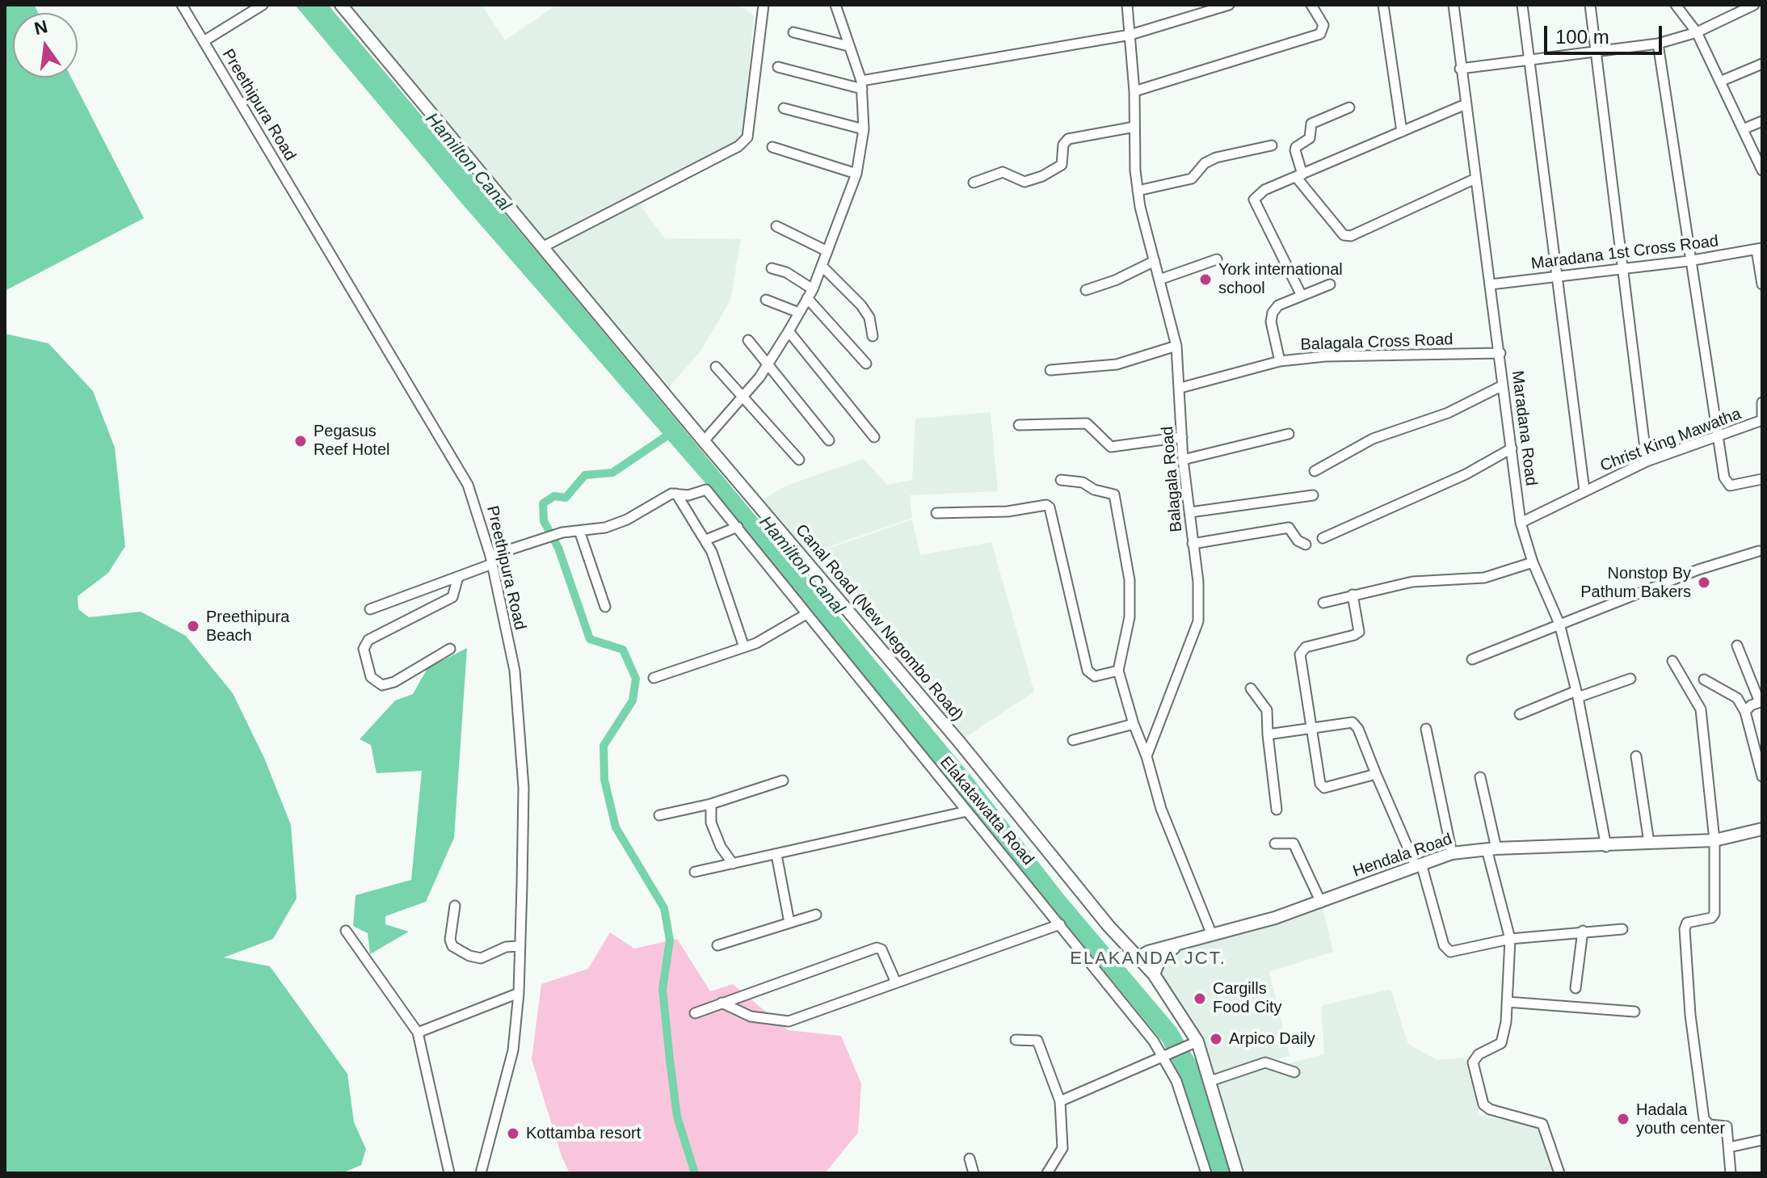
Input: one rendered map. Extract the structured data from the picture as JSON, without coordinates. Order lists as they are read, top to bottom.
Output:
{
  "streets": {
    "main road": ["Canal Road (New Negombo Road)", "Hendala Road"],
    "street": [
      "Preethipura Road",
      "Maradana 1st Cross Road",
      "Balagala Cross Road",
      "Maradana Road",
      "Christ King Mawatha",
      "Balagala Road",
      "Elakatawatta Road"
    ]
  },
  "crossings": [
    ["Maradana 1st Cross Road", "Maradana Road"],
    ["Balagala Cross Road", "Maradana Road"],
    ["Balagala Cross Road", "Balagala Road"],
    ["Maradana Road", "Christ King Mawatha"],
    ["Maradana Road", "Hendala Road"],
    ["Canal Road (New Negombo Road)", "Hendala Road"]
  ],
  "districts": ["ELAKANDA JCT."],
  "water": ["Hamilton Canal"],
  "places": [
    "York international school",
    "Pegasus Reef Hotel",
    "Nonstop By Pathum Bakers",
    "Preethipura Beach",
    "Cargills Food City",
    "Arpico Daily",
    "Hadala youth center",
    "Kottamba resort"
  ],
  "scale_bar": "100 m",
  "north": "top"
}
